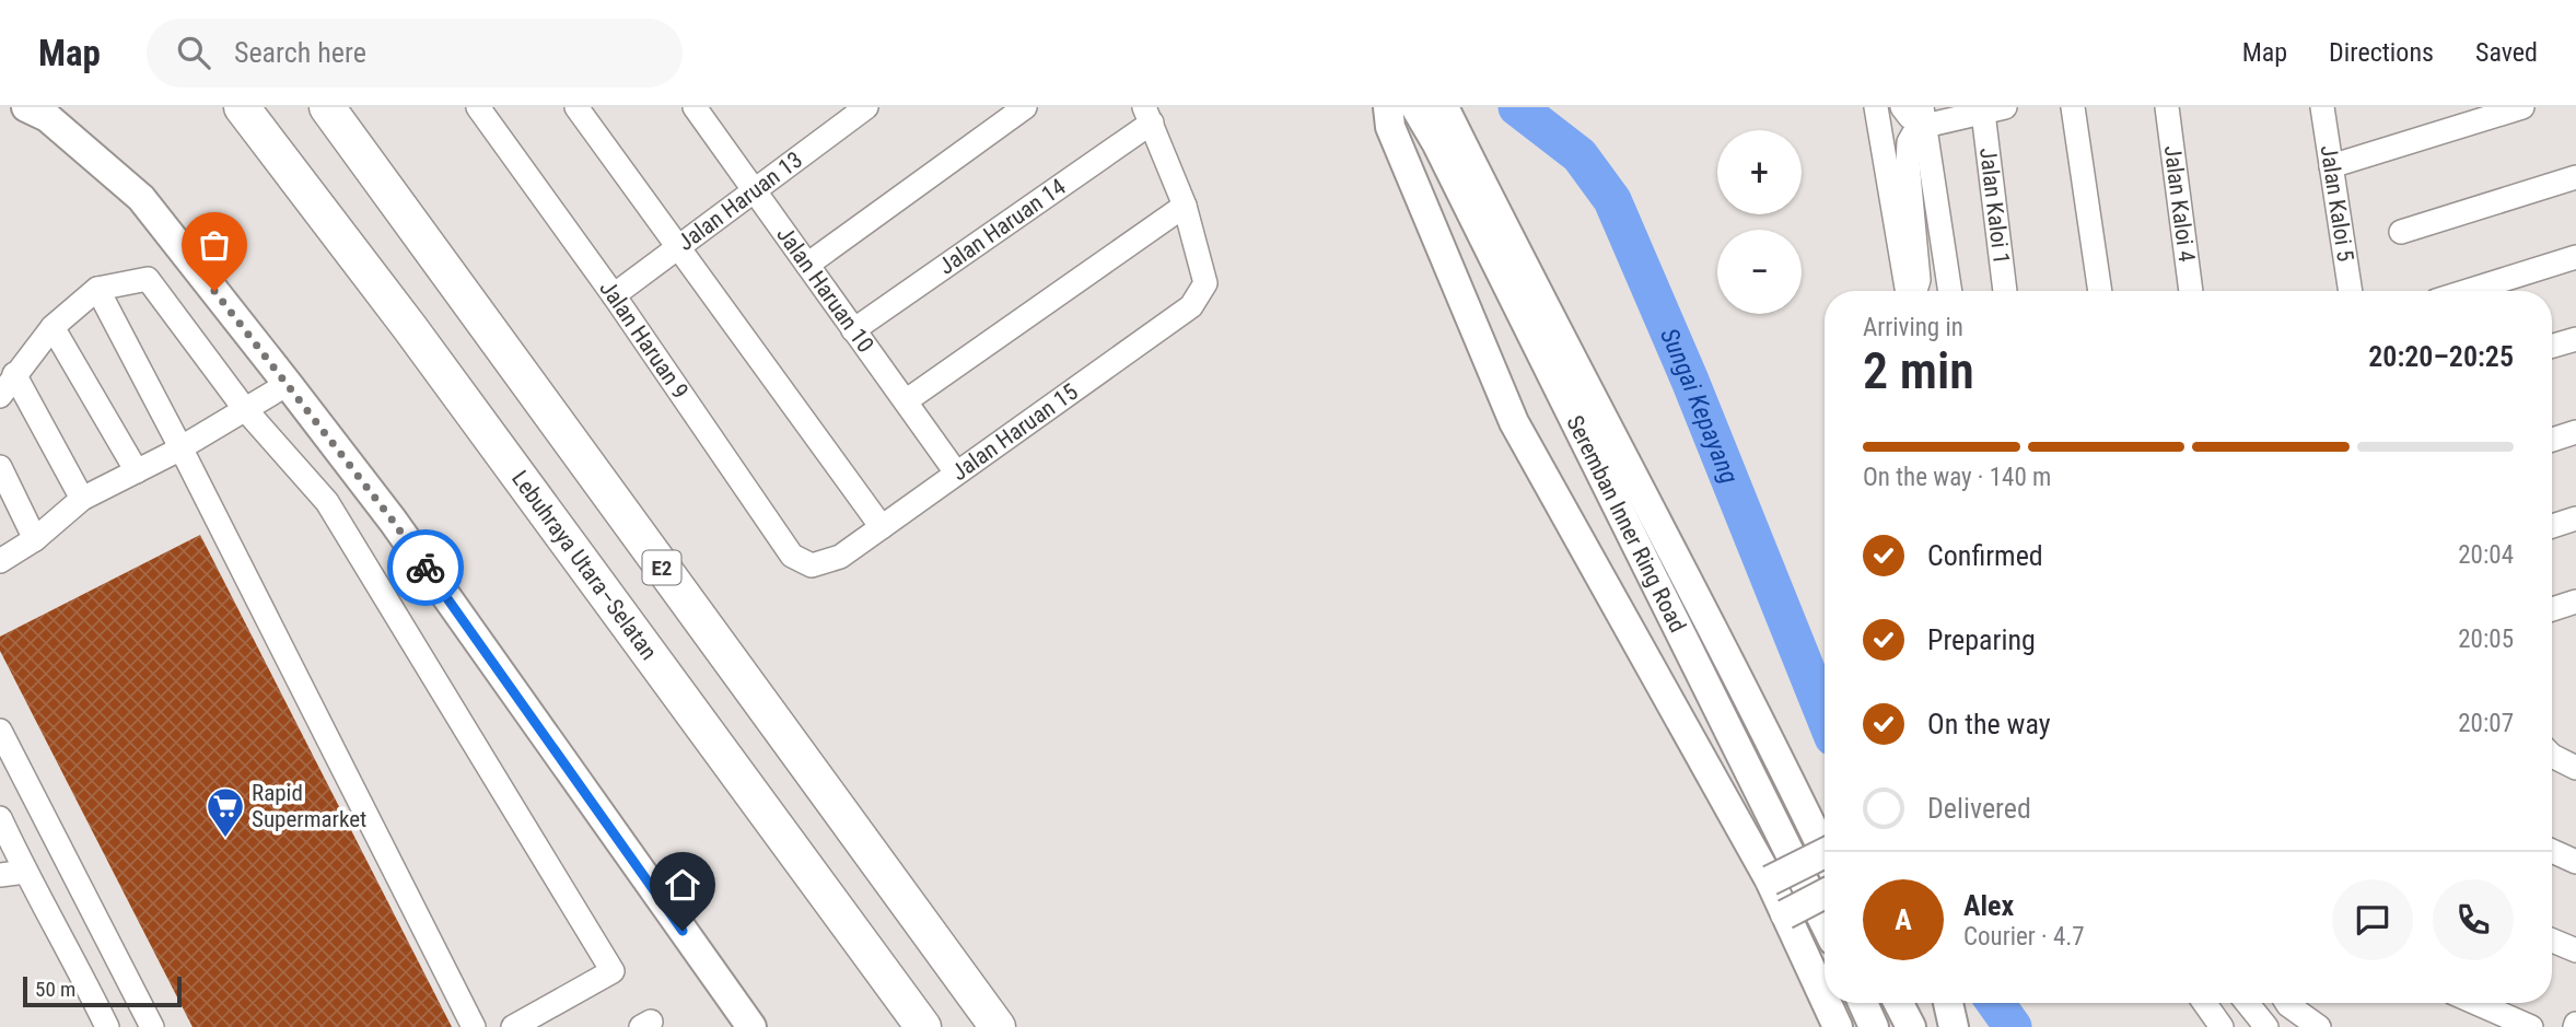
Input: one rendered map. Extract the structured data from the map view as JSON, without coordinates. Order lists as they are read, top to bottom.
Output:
{
  "streets": {
    "highway": ["Lebuhraya Utara–Selatan", "E2"],
    "main road": ["Seremban Inner Ring Road"],
    "street": [
      "Jalan Haruan 13",
      "Jalan Kaloi 4",
      "Jalan Kaloi 5",
      "Jalan Kaloi 1",
      "Jalan Haruan 14",
      "Jalan Haruan 10",
      "Jalan Haruan 9",
      "Jalan Haruan 15"
    ]
  },
  "crossings": [
    ["Jalan Haruan 13", "Jalan Haruan 10"],
    ["Jalan Haruan 13", "Jalan Haruan 9"],
    ["Jalan Haruan 14", "Jalan Haruan 10"],
    ["Jalan Haruan 10", "Jalan Haruan 15"],
    ["Jalan Haruan 9", "Jalan Haruan 15"]
  ],
  "water": ["Sungai Kepayang"],
  "places": {
    "supermarket": ["Rapid Supermarket"]
  },
  "scale_bar": "50 m",
  "page": {
    "header": "Map",
    "search": "Search here",
    "nav": ["Map", "Directions", "Saved"],
    "map_buttons": ["+", "−"],
    "heading": ["2 min", "Arriving in", "20:20–20:25"],
    "panel": ["Alex", "Courier · 4.7"],
    "bar": "On the way · 140 m",
    "list": [
      ["Confirmed", "20:04"],
      ["Preparing", "20:05"],
      ["On the way", "20:07"],
      "Delivered"
    ],
    "round": "A",
    "scale": "50 m"
  }
}
